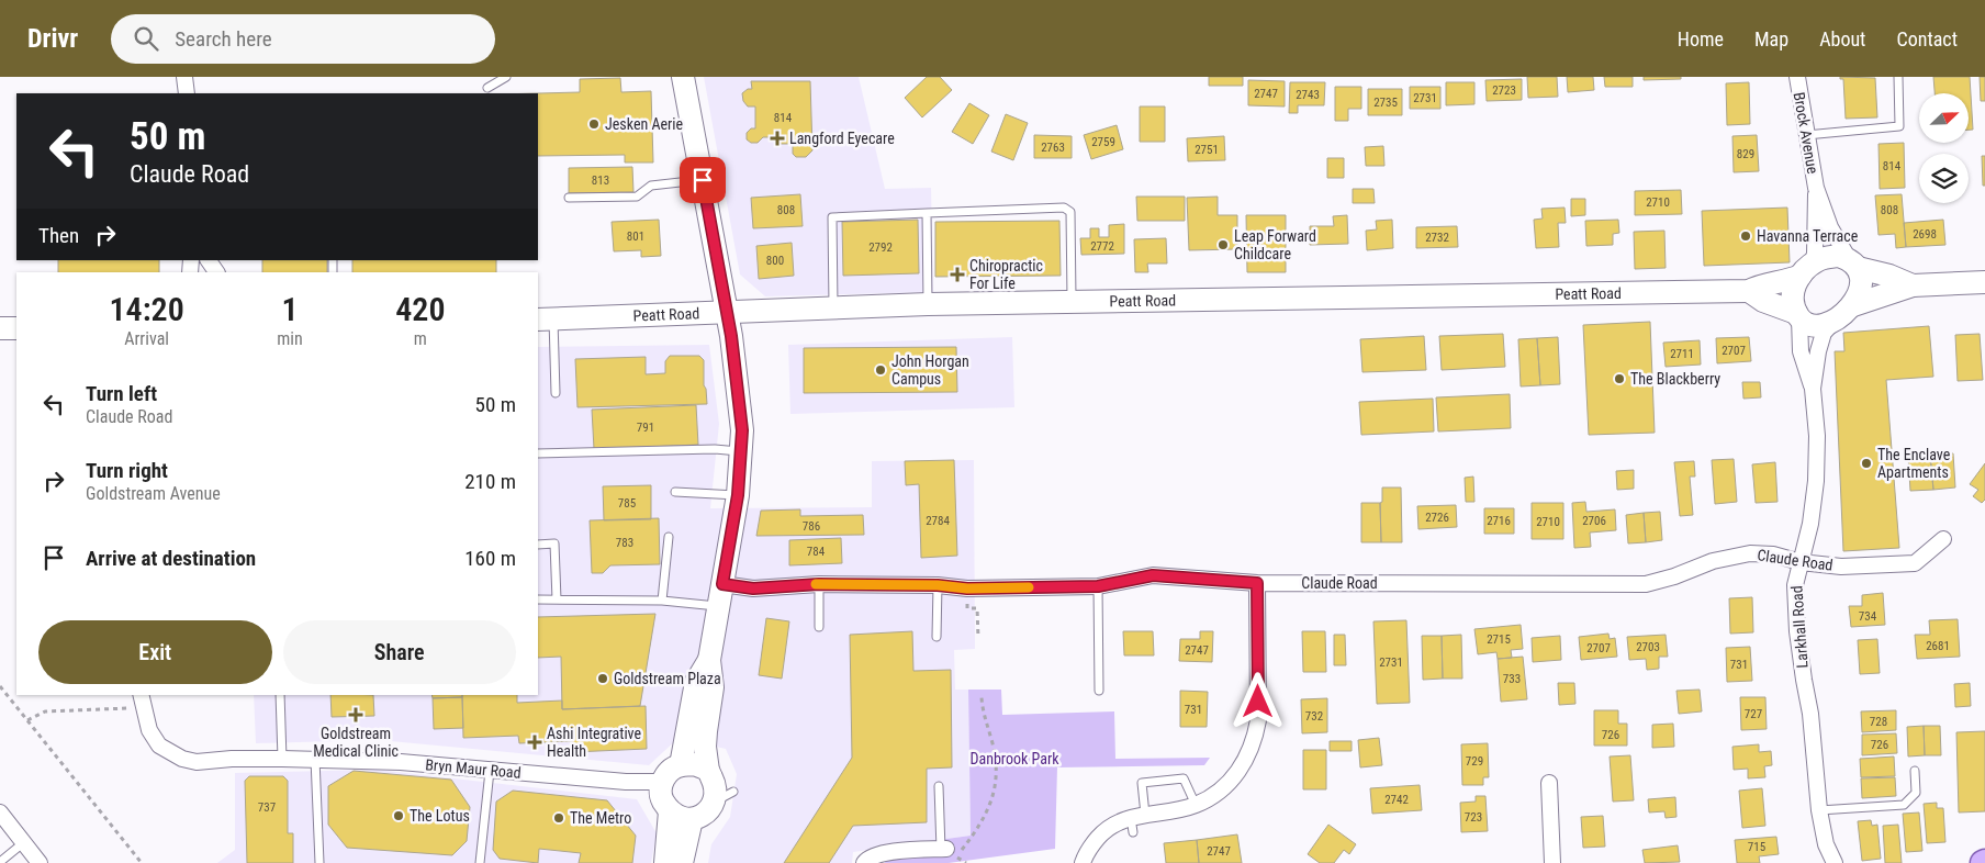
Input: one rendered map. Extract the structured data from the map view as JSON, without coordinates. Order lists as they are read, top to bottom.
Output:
{
  "streets": {
    "street": [
      "Brock Avenue",
      "Peatt Road",
      "Claude Road",
      "Larkhall Road",
      "Bryn Maur Road"
    ]
  },
  "crossings": [
    ["Brock Avenue", "Peatt Road"],
    ["Brock Avenue", "Larkhall Road"],
    ["Peatt Road", "Larkhall Road"],
    ["Claude Road", "Larkhall Road"]
  ],
  "parks": ["Danbrook Park"],
  "places": {
    "other": [
      "Jesken Aerie",
      "Havanna Terrace",
      "Leap Forward Childcare",
      "John Horgan Campus",
      "The Blackberry",
      "The Enclave Apartments",
      "Goldstream Plaza",
      "The Lotus",
      "The Metro"
    ],
    "health": [
      "Langford Eyecare",
      "Chiropractic For Life",
      "Goldstream Medical Clinic",
      "Ashi Integrative Health"
    ]
  },
  "house_numbers": [
    "2723",
    "2747",
    "2743",
    "2731",
    "2735",
    "814",
    "2759",
    "2763",
    "2751",
    "829",
    "814",
    "813",
    "2710",
    "808",
    "808",
    "2698",
    "801",
    "2732",
    "2772",
    "2792",
    "800",
    "2707",
    "2711",
    "791",
    "785",
    "2726",
    "2784",
    "2716",
    "2706",
    "2710",
    "786",
    "783",
    "784",
    "734",
    "2715",
    "2681",
    "2703",
    "2707",
    "2747",
    "2731",
    "731",
    "733",
    "731",
    "727",
    "732",
    "728",
    "726",
    "726",
    "729",
    "2742",
    "737",
    "723",
    "715",
    "2747"
  ],
  "north": "top right",
  "page": {
    "header": "Drivr",
    "search": "Search here",
    "nav": [
      "Home",
      "Map",
      "About",
      "Contact"
    ],
    "turn": ["50 m", "Claude Road"],
    "then": "Then",
    "eta": [
      "14:20",
      "Arrival",
      "1",
      "min",
      "420",
      "m"
    ],
    "list": [
      {
        "name": "Turn left",
        "note": "Claude Road",
        "value": "50 m"
      },
      {
        "name": "Turn right",
        "note": "Goldstream Avenue",
        "value": "210 m"
      },
      {
        "name": "Arrive at destination",
        "value": "160 m"
      }
    ],
    "buttons": ["Exit", "Share"]
  }
}
